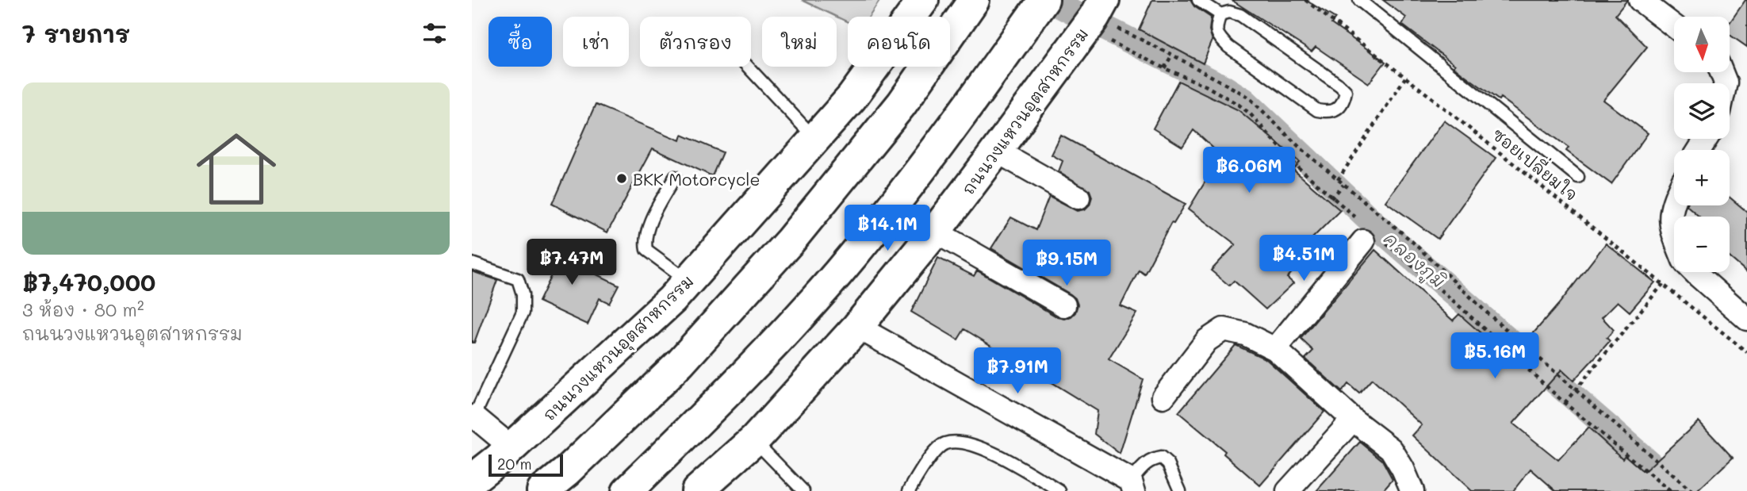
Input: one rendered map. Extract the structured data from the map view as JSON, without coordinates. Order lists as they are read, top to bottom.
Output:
{
  "streets": {
    "main road": ["ถนนวงแหวนอุตสาหกรรม"],
    "path": ["ซอยเปลี่ยมใจ"]
  },
  "water": ["คลองภูมิ"],
  "places": ["BKK Motorcycle"],
  "scale_bar": "20 m",
  "north": "bottom",
  "page": {
    "heading": "7 รายการ",
    "map_buttons": ["+", "−"],
    "chip": [
      "ซื้อ",
      "เช่า",
      "ตัวกรอง",
      "ใหม่",
      "คอนโด"
    ],
    "list": [
      {
        "name": "฿7,470,000",
        "note": "3 ห้อง · 80 m² · ถนนวงแหวนอุตสาหกรรม"
      }
    ],
    "price": [
      "฿6.06M",
      "฿14.1M",
      "฿4.51M",
      "฿7.47M",
      "฿9.15M",
      "฿5.16M",
      "฿7.91M"
    ],
    "scale": "20 m"
  }
}
